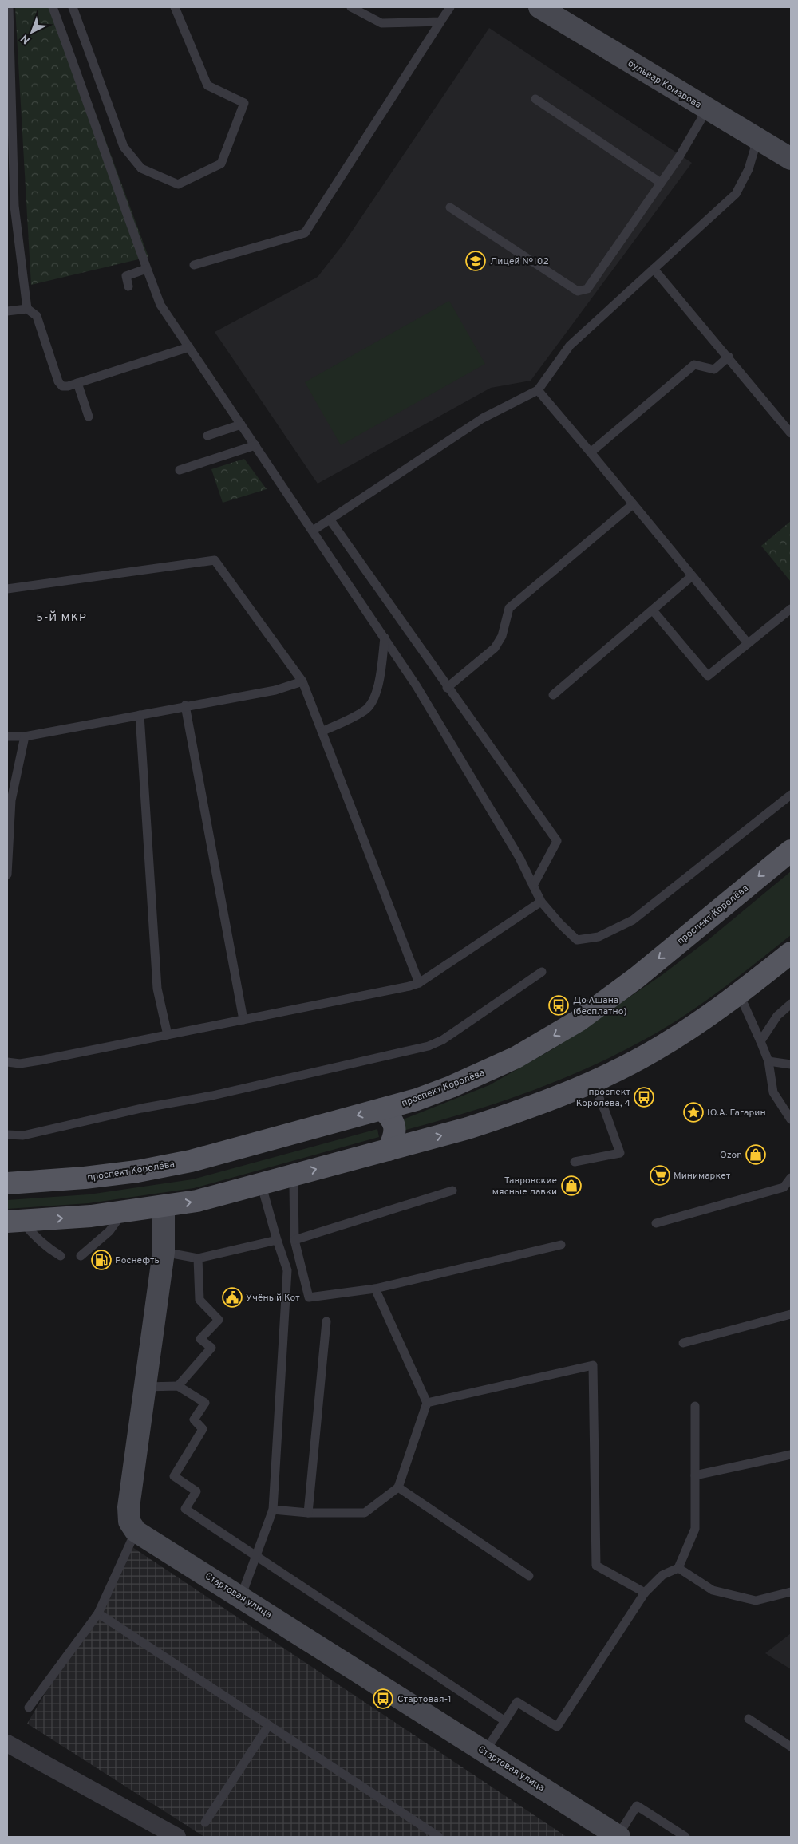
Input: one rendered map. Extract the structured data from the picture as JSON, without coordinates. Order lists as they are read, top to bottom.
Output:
{
  "streets": {
    "main road": ["проспект Королёва"],
    "street": ["бульвар Комарова", "Стартовая улица"]
  },
  "districts": ["5-Й МКР"],
  "places": {
    "school or university": ["Лицей №102"],
    "bus stop": ["До Ашана (бесплатно)", "проспект Королёва, 4", "Стартовая-1"],
    "place": ["Ю.А. Гагарин"],
    "shop": ["Ozon", "Тавровские мясные лавки"],
    "supermarket": ["Минимаркет"],
    "fuel station": ["Роснефть"],
    "public building": ["Учёный Кот"]
  },
  "north": "bottom left"
}
